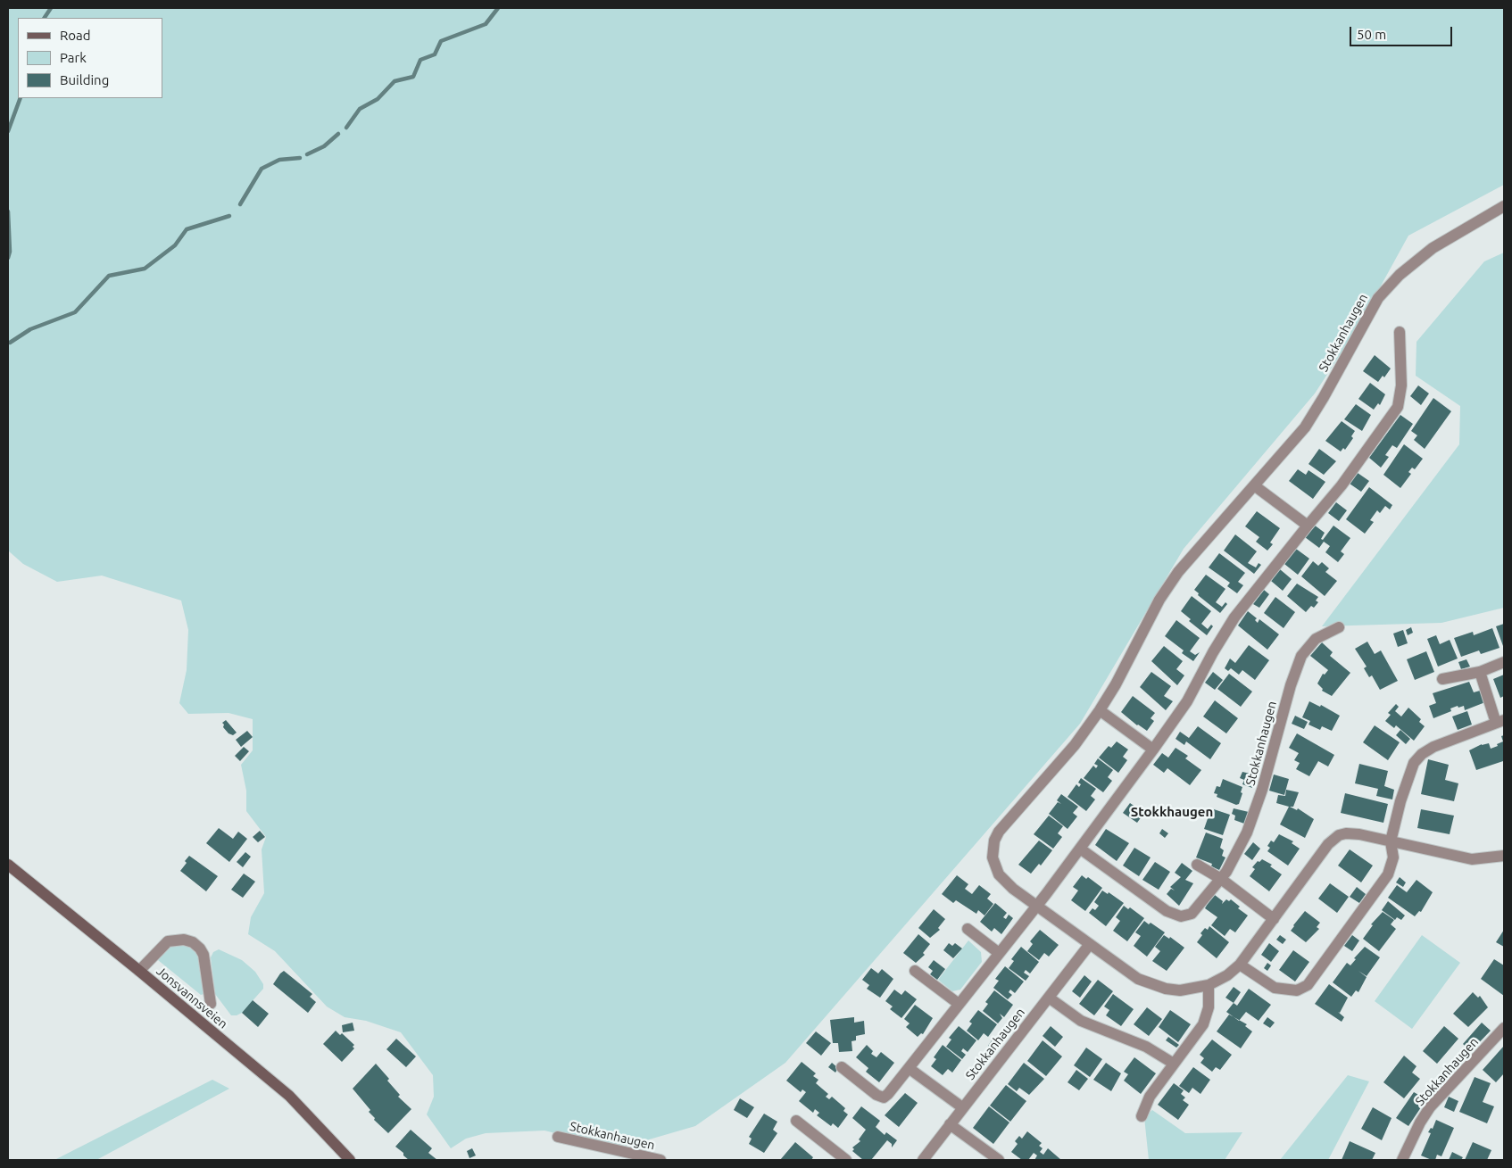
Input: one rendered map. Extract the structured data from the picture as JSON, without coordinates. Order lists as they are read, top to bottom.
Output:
{
  "streets": {
    "main road": ["Jonsvannsveien"],
    "street": ["Stokkanhaugen"]
  },
  "districts": ["Stokkhaugen"],
  "legend": ["Road", "Park", "Building"],
  "scale_bar": "50 m"
}
